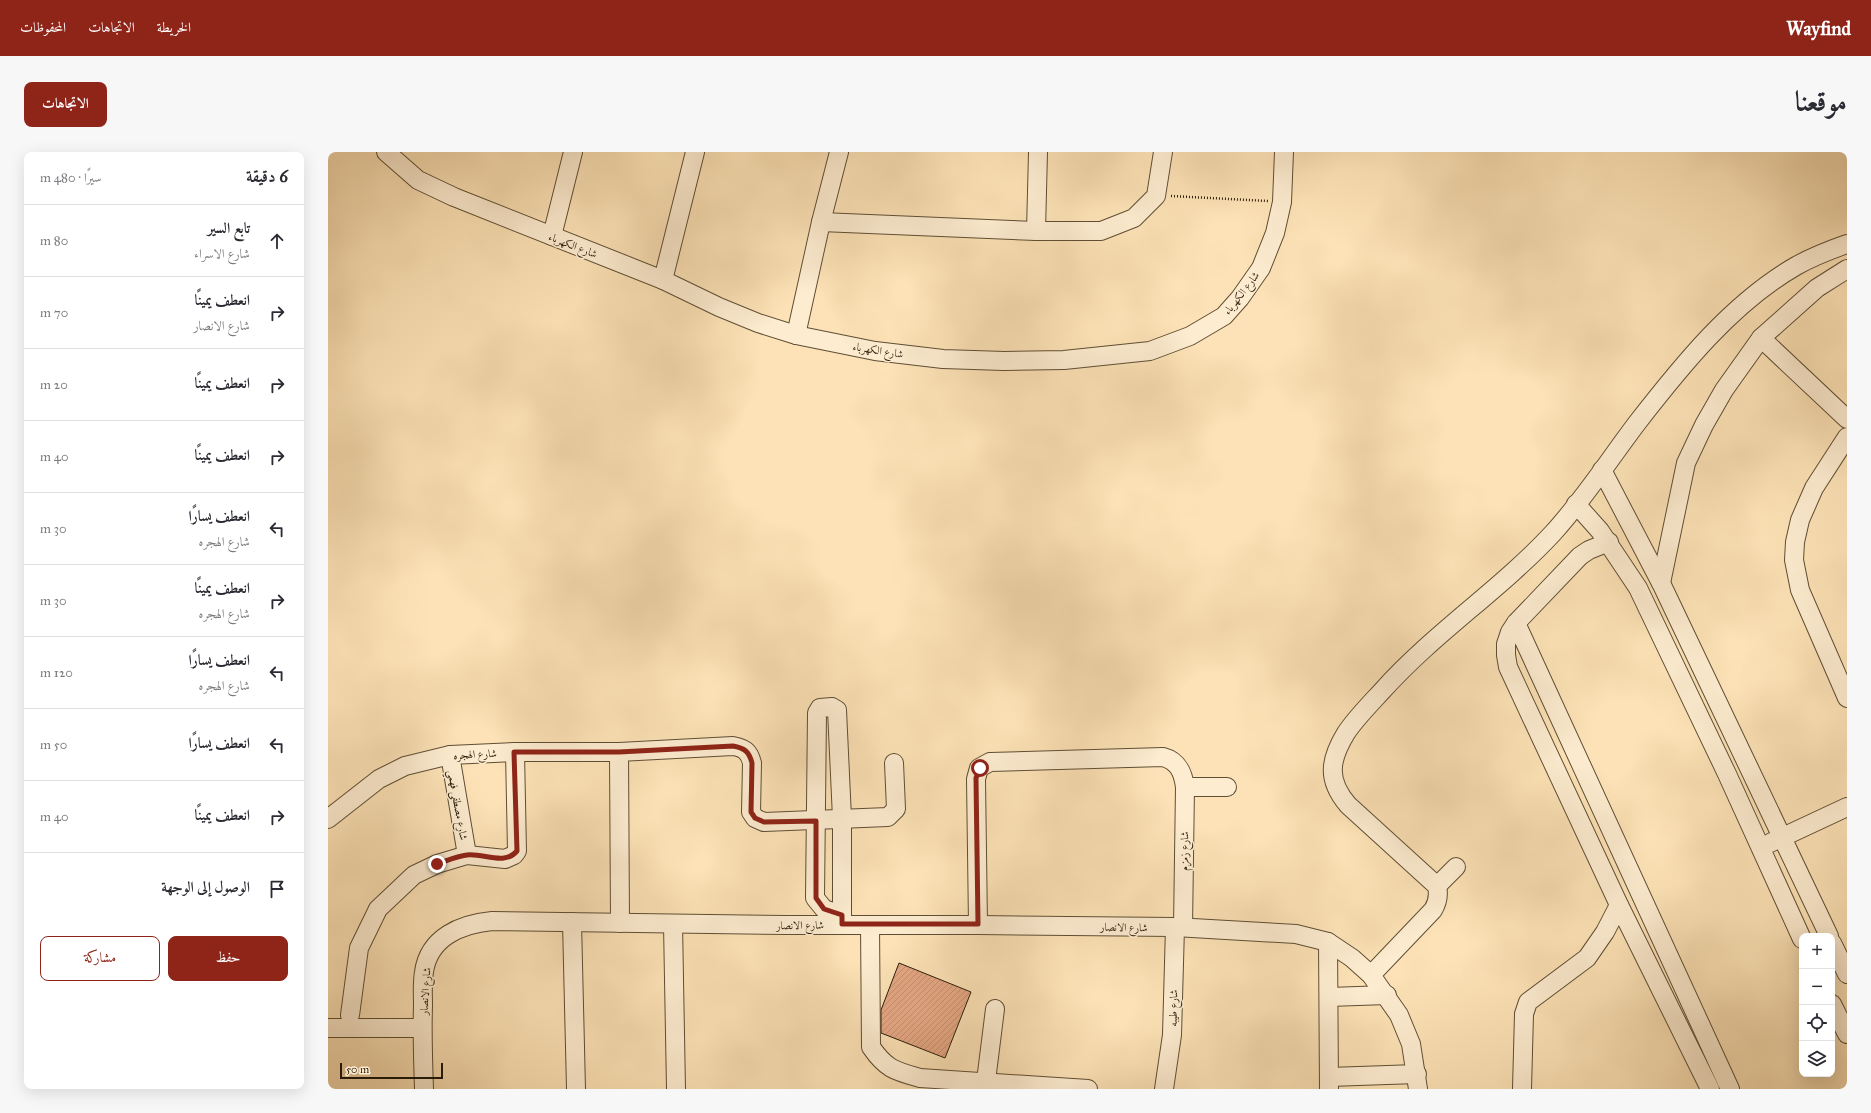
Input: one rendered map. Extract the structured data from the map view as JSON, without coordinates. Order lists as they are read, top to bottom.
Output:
{
  "streets": {
    "street": [
      "شارع الكهرباء",
      "شارع الهجره",
      "شارع مصطفى فهمي",
      "شارع زمزم",
      "شارع الانصار",
      "شارع طيبه"
    ]
  },
  "crossings": [
    ["شارع الهجره", "شارع مصطفى فهمي"],
    ["شارع زمزم", "شارع الانصار"],
    ["شارع زمزم", "شارع طيبه"],
    ["شارع الانصار", "شارع طيبه"]
  ],
  "scale_bar": "50 m",
  "page": {
    "header": "Wayfind",
    "nav": ["الخريطة", "الاتجاهات", "المحفوظات"],
    "title": "موقعنا",
    "buttons": [
      "الاتجاهات",
      ["حفظ", "مشاركة"]
    ],
    "heading": ["6 دقيقة", "سيرًا · 480 m"],
    "list": [
      ["تابع السير", "شارع الاسراء", "80 m"],
      ["انعطف يمينًا", "شارع الانصار", "70 m"],
      ["انعطف يمينًا", "20 m"],
      ["انعطف يمينًا", "40 m"],
      ["انعطف يسارًا", "شارع الهجره", "30 m"],
      ["انعطف يمينًا", "شارع الهجره", "30 m"],
      ["انعطف يسارًا", "شارع الهجره", "120 m"],
      ["انعطف يسارًا", "50 m"],
      ["انعطف يمينًا", "40 m"],
      "الوصول إلى الوجهة"
    ],
    "map_buttons": ["+", "−"],
    "scale": "50 m"
  }
}
